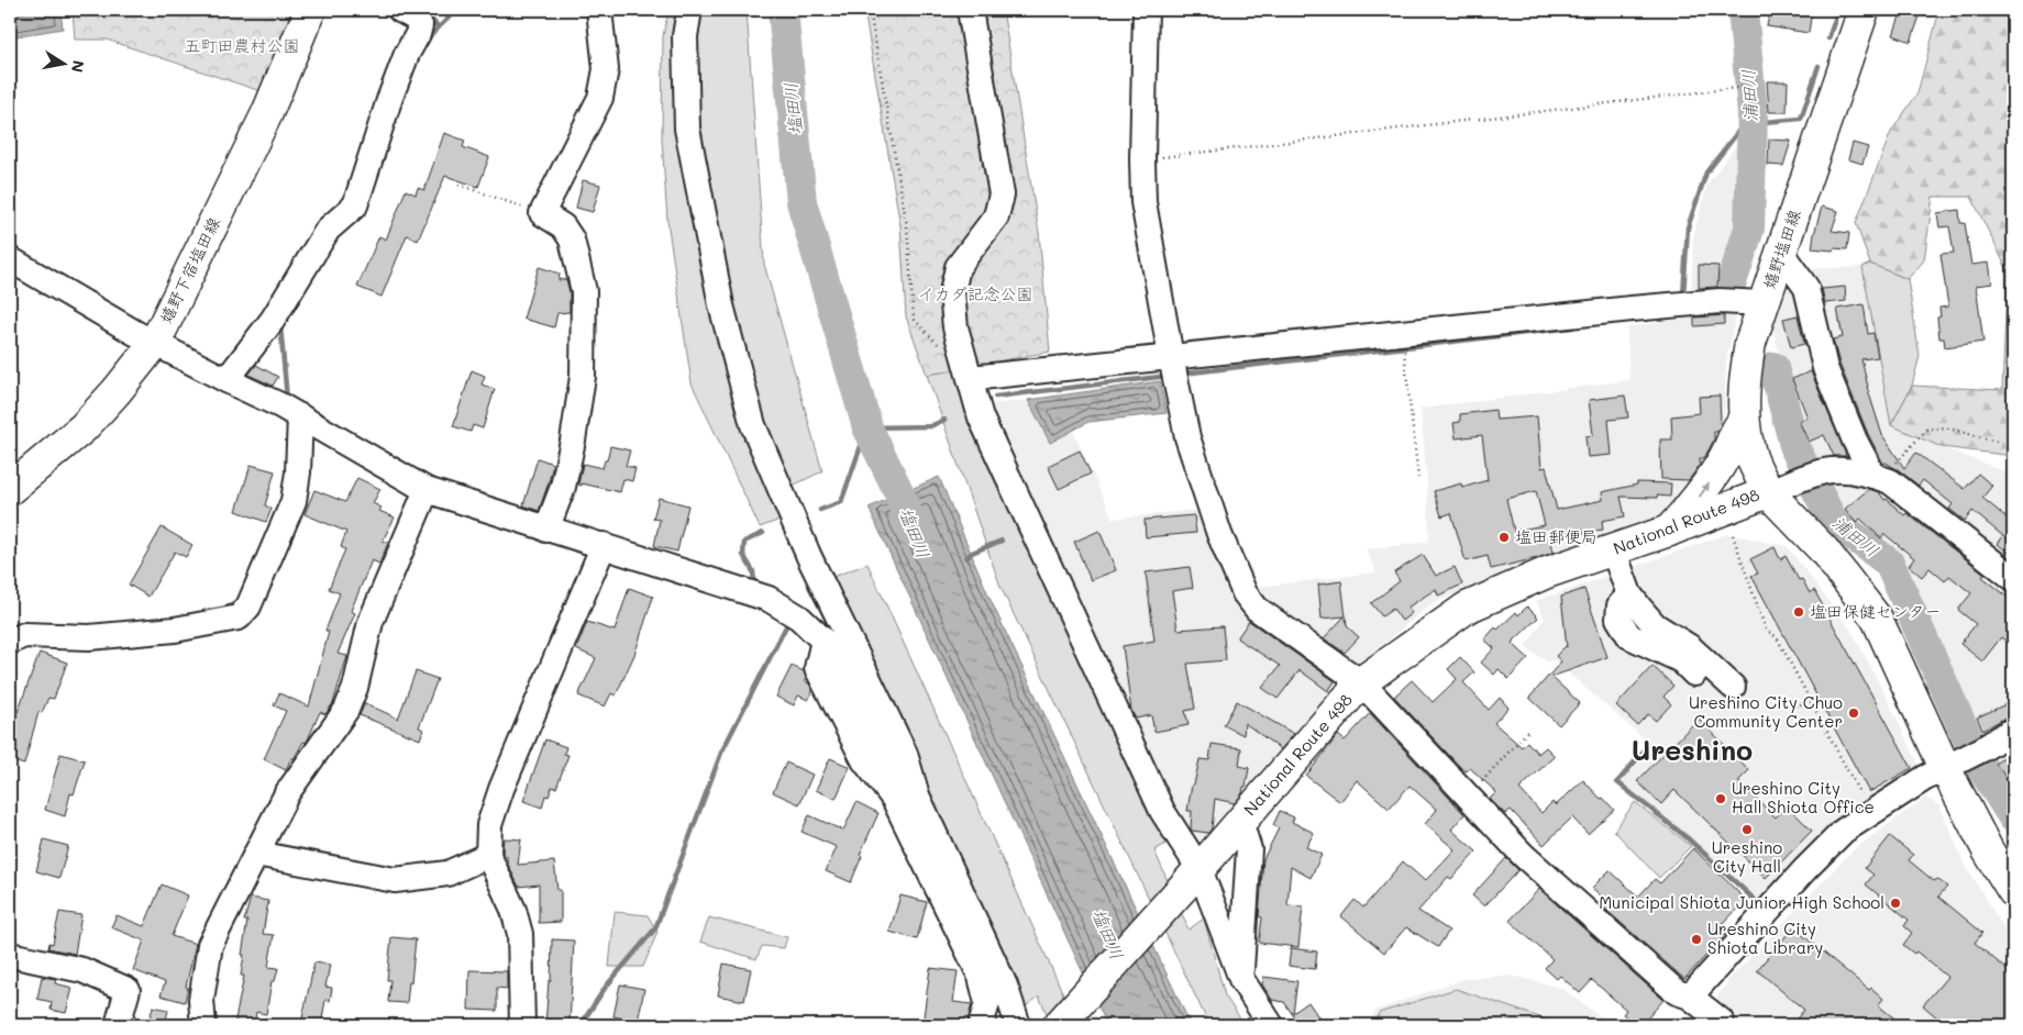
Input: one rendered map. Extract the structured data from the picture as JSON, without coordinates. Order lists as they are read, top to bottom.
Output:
{
  "streets": {
    "main road": ["嬉野塩田線", "嬉野下宿塩田線", "National Route 498"]
  },
  "crossings": [
    ["嬉野塩田線", "National Route 498"]
  ],
  "districts": ["Ureshino"],
  "water": ["浦田川", "塩田川"],
  "parks": ["五町田農村公園", "イカダ記念公園"],
  "places": [
    "塩田郵便局",
    "塩田保健センター",
    "Ureshino City Chuo Community Center",
    "Ureshino City Hall Shiota Office",
    "Ureshino City Hall",
    "Municipal Shiota Junior High School",
    "Ureshino City Shiota Library"
  ],
  "north": "right"
}
